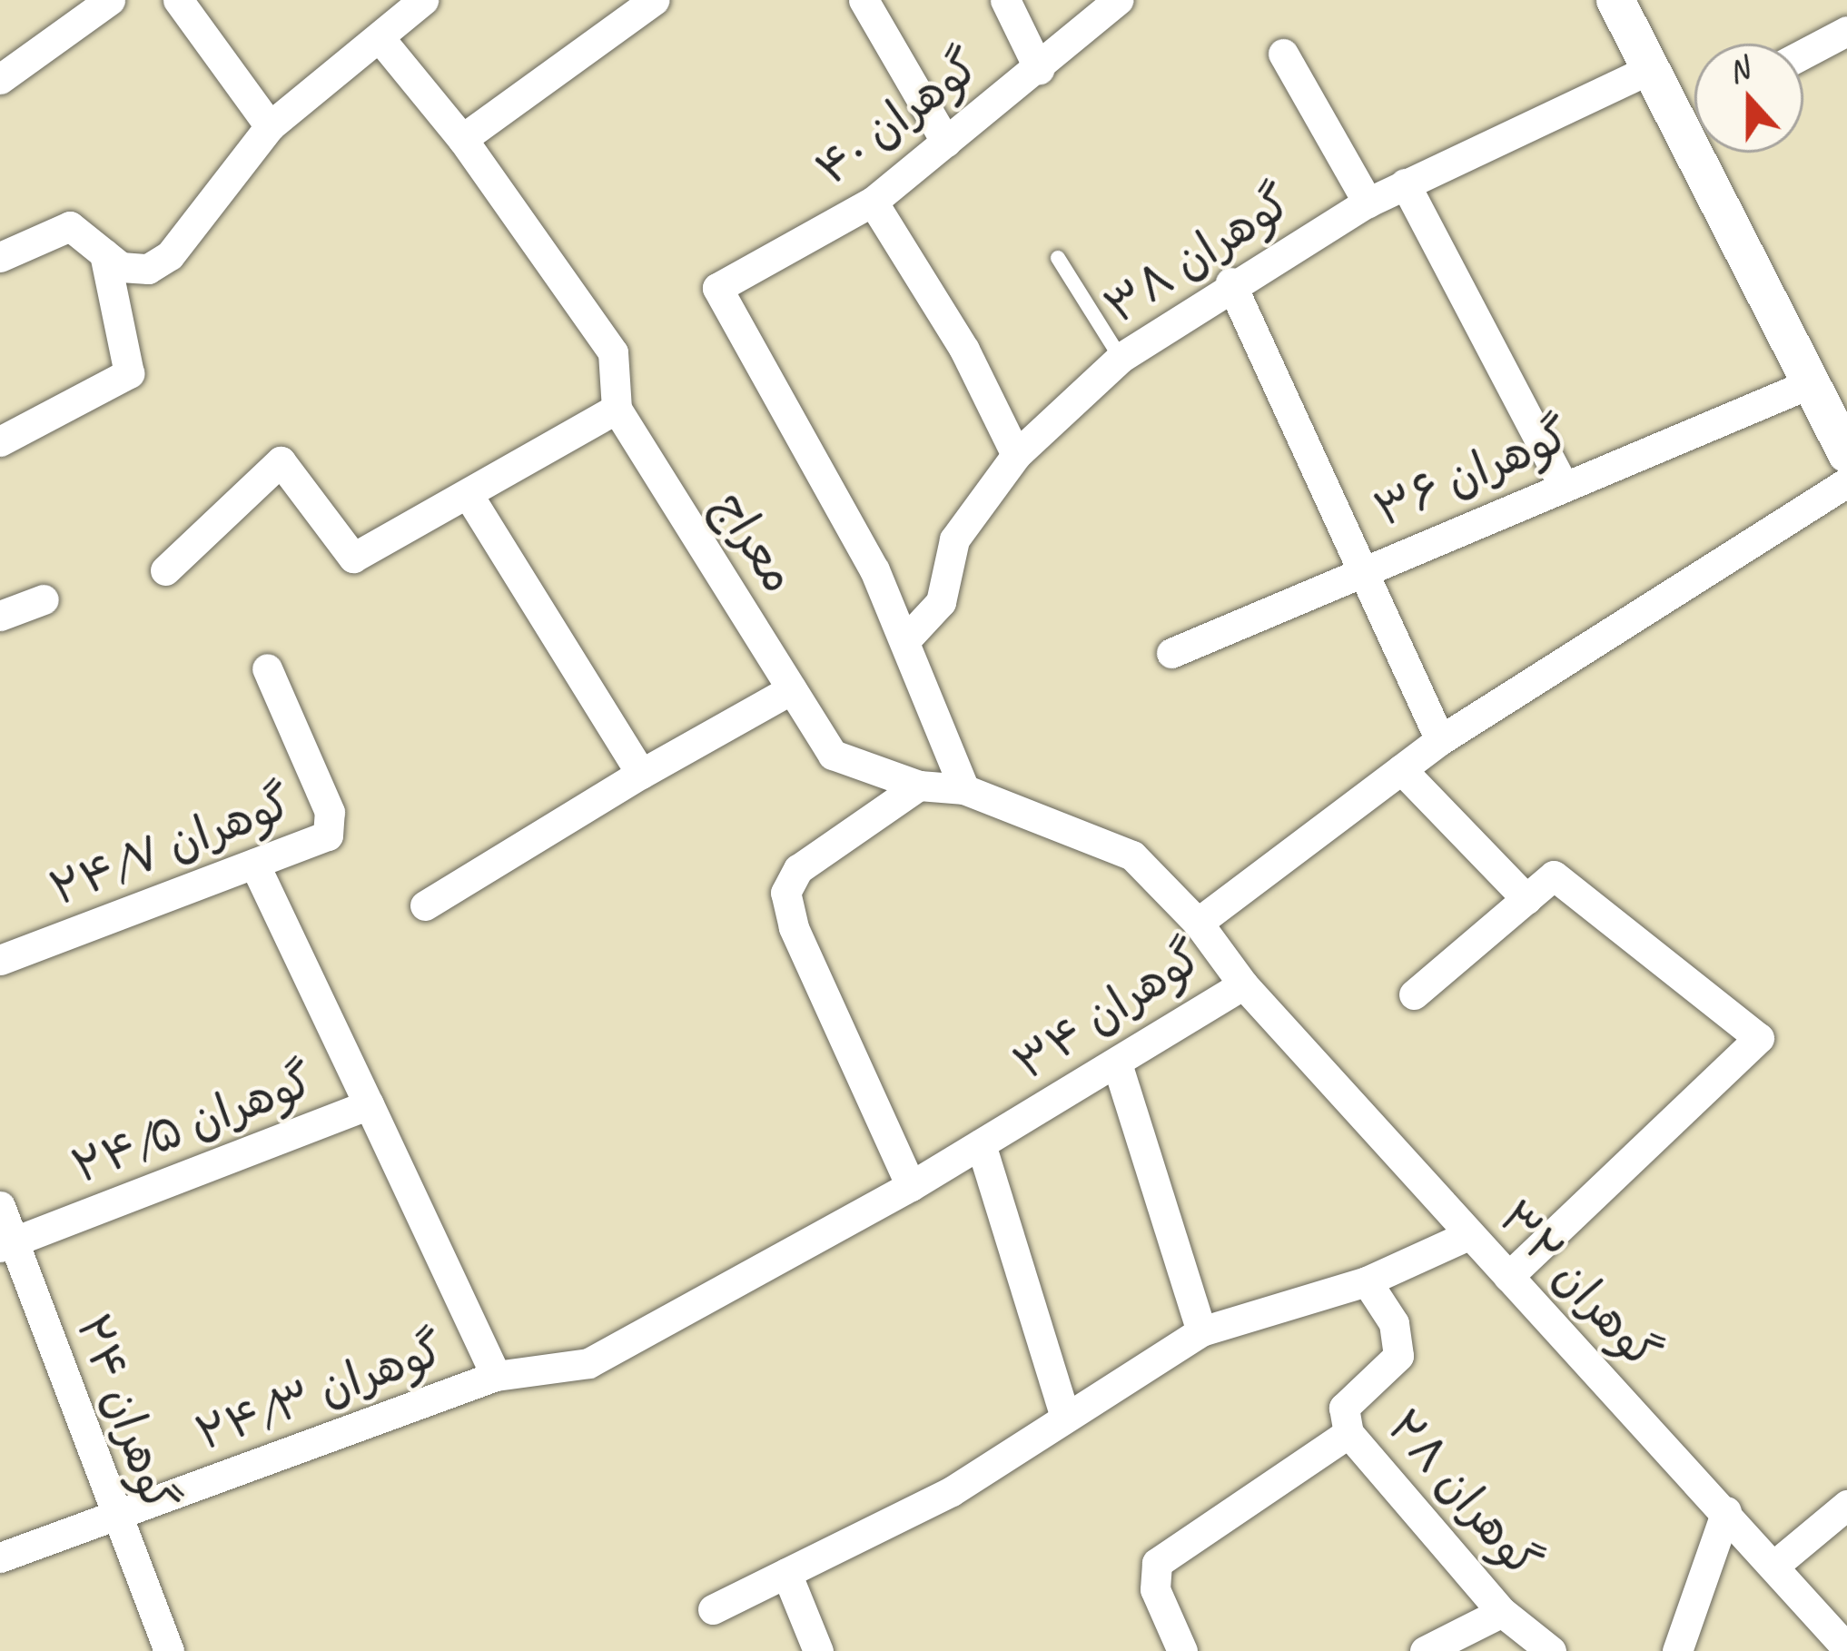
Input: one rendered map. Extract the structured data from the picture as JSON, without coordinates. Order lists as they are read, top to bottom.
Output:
{
  "streets": {
    "street": [
      "گوهران ۴۰",
      "گوهران ۳۸",
      "گوهران ۳۶",
      "معراج",
      "گوهران ۲۴/۷",
      "گوهران ۳۴",
      "گوهران ۲۴/۵",
      "گوهران ۳۲",
      "گوهران ۲۴/۳",
      "گوهران ۲۴",
      "گوهران ۲۸"
    ]
  },
  "crossings": [
    ["گوهران ۴۰", "گوهران ۳۸"],
    ["معراج", "گوهران ۳۴"],
    ["گوهران ۳۴", "گوهران ۲۴/۵"],
    ["گوهران ۳۴", "گوهران ۳۲"],
    ["گوهران ۳۴", "گوهران ۲۴/۳"],
    ["گوهران ۲۴/۵", "گوهران ۲۴/۳"],
    ["گوهران ۲۴/۵", "گوهران ۲۴"],
    ["گوهران ۲۴/۳", "گوهران ۲۴"]
  ],
  "north": "top"
}
